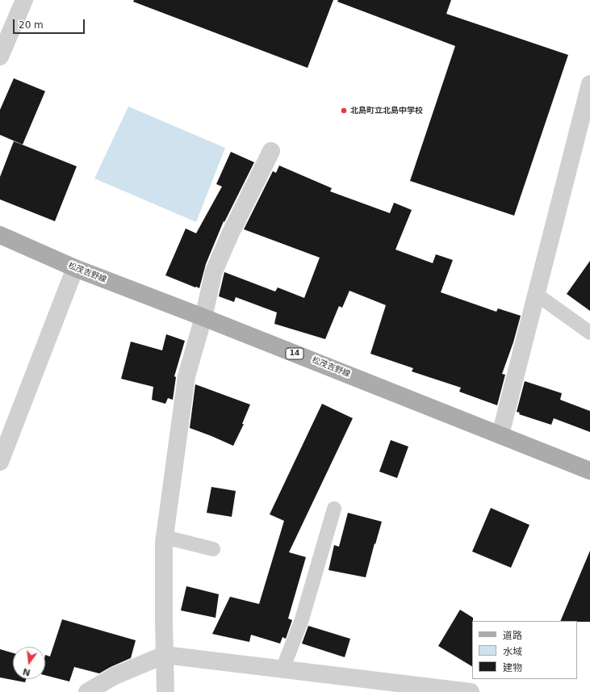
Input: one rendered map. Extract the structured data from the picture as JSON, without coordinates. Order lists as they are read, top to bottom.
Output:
{
  "streets": {
    "main road": ["松茂吉野線", "14"]
  },
  "places": ["北島町立北島中学校"],
  "legend": ["道路", "水域", "建物"],
  "scale_bar": "20 m",
  "north": "bottom"
}
